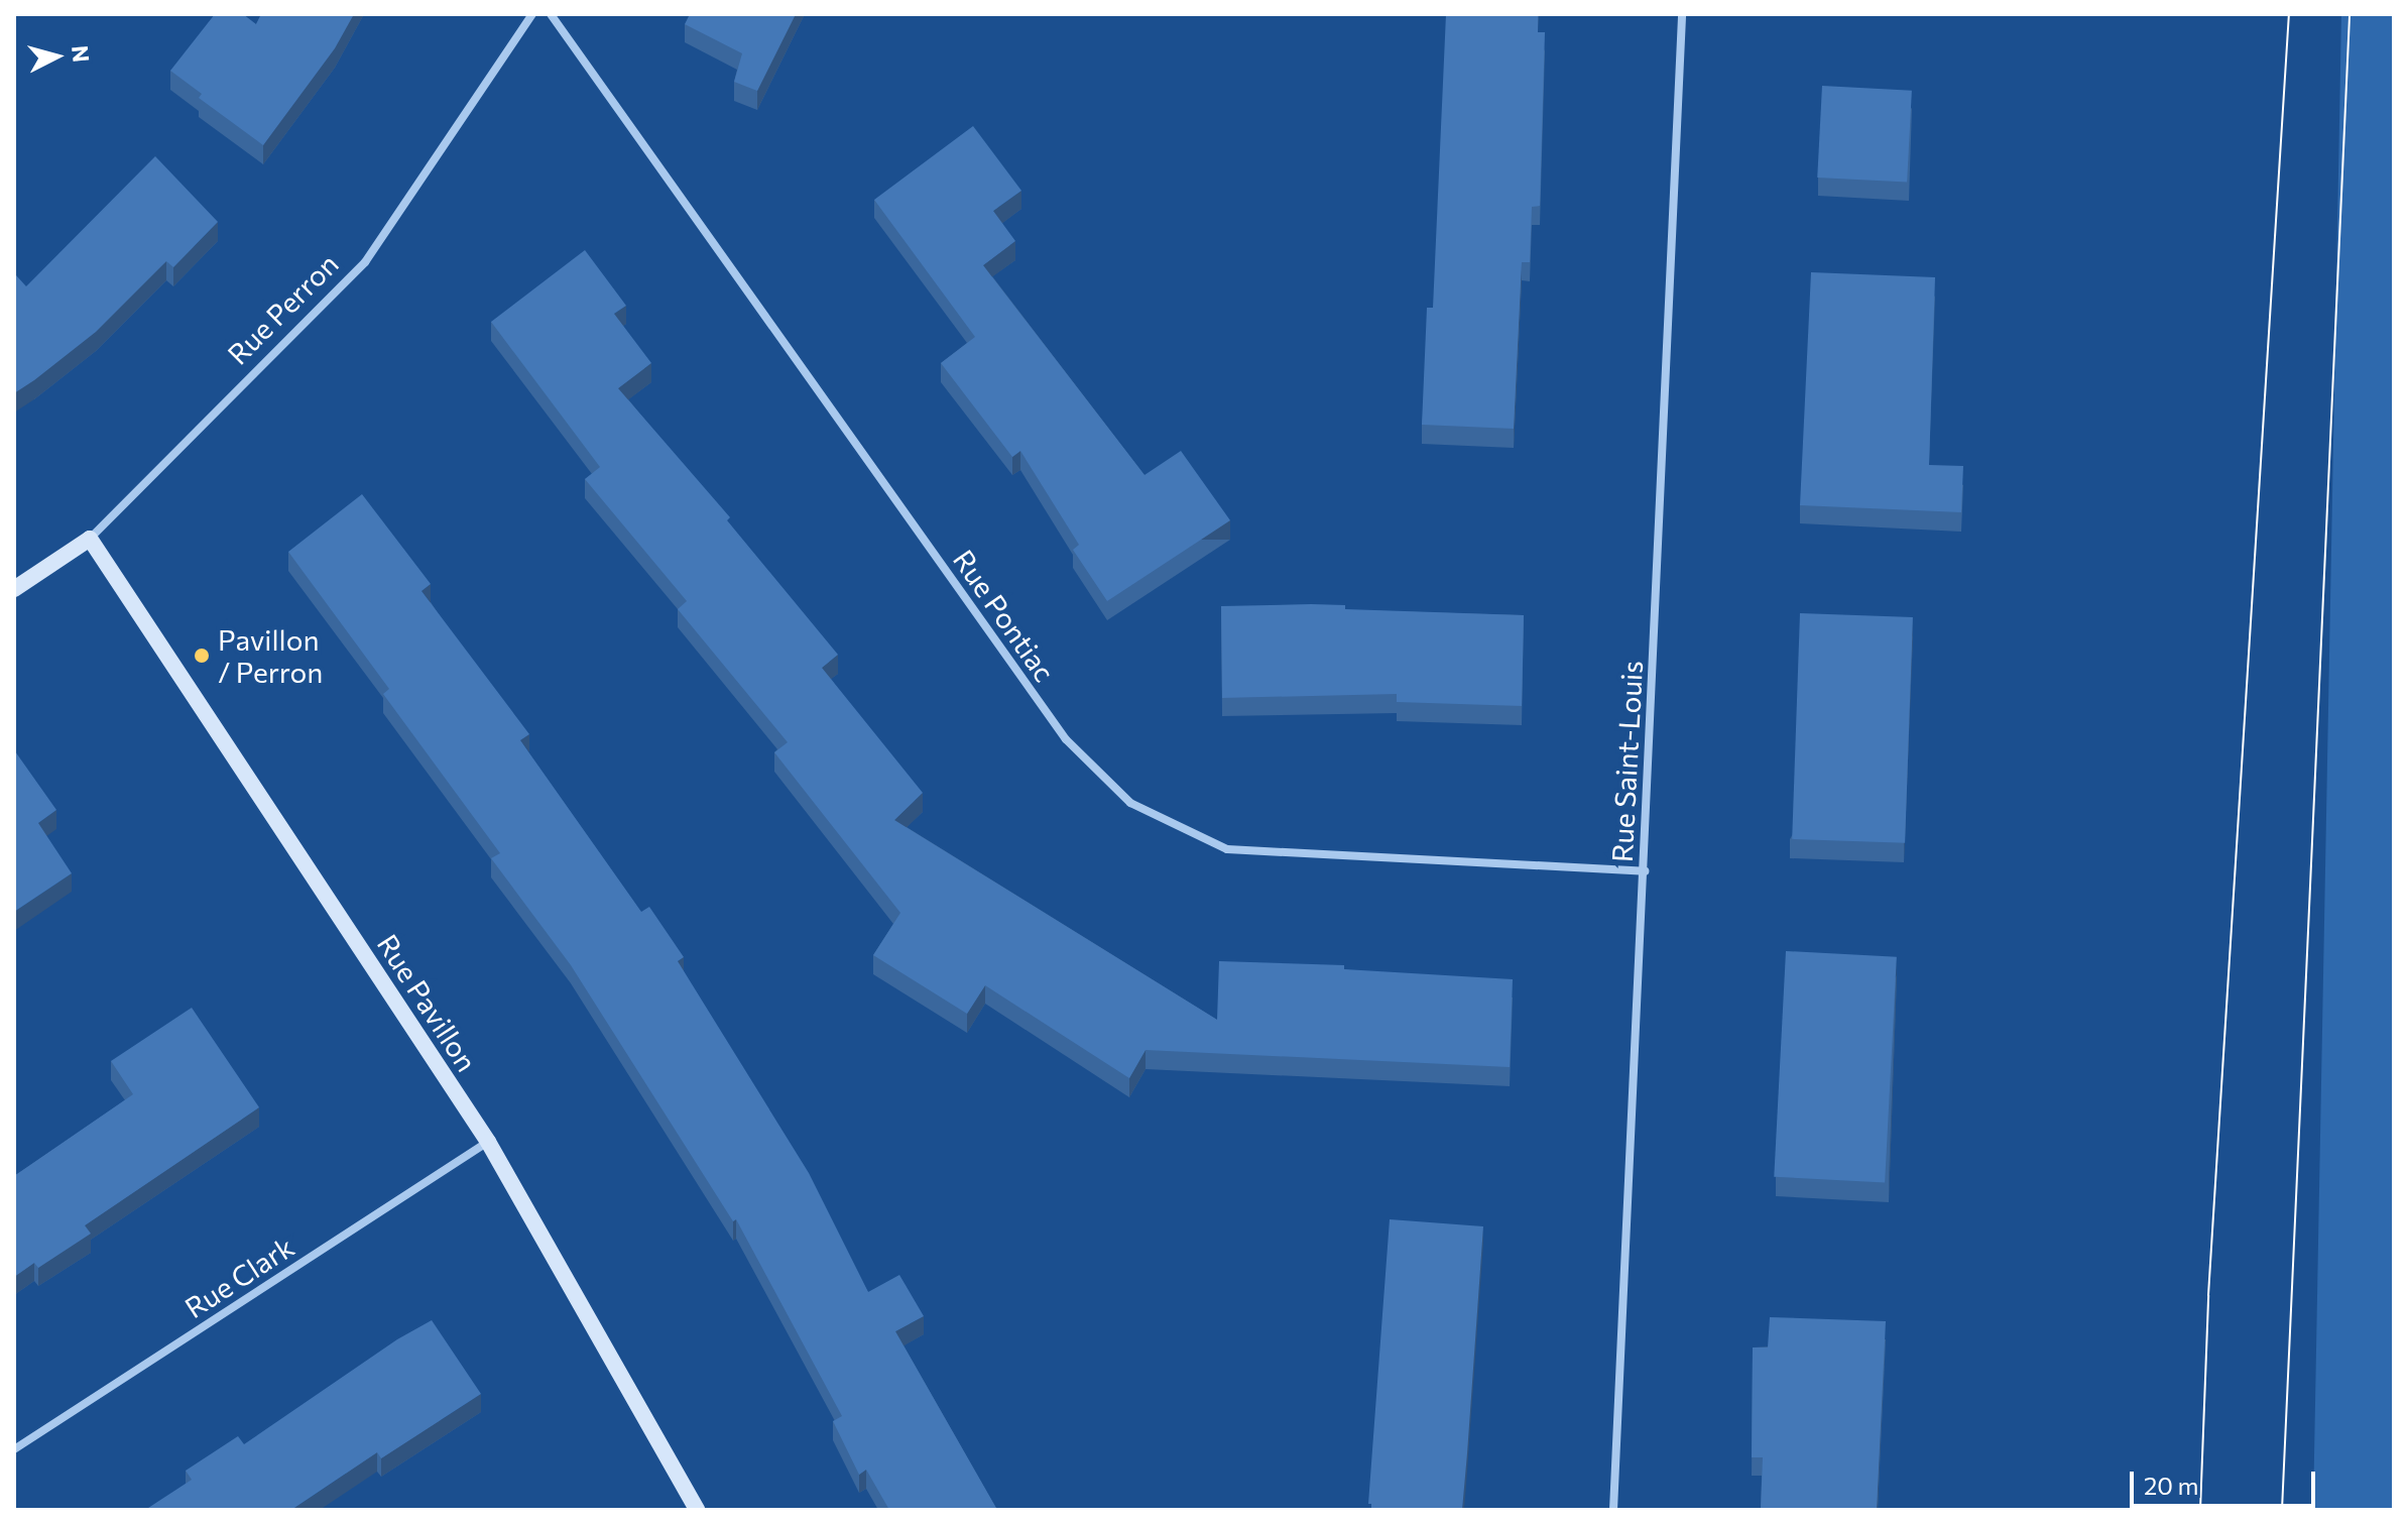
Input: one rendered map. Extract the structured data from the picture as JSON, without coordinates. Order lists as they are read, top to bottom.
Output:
{
  "streets": {
    "street": [
      "Rue Perron",
      "Rue Pontiac",
      "Rue Saint-Louis",
      "Rue Pavillon",
      "Rue Clark"
    ]
  },
  "crossings": [
    ["Rue Perron", "Rue Pavillon"],
    ["Rue Pontiac", "Rue Saint-Louis"],
    ["Rue Pavillon", "Rue Clark"]
  ],
  "places": ["Pavillon / Perron"],
  "scale_bar": "20 m",
  "north": "right"
}
